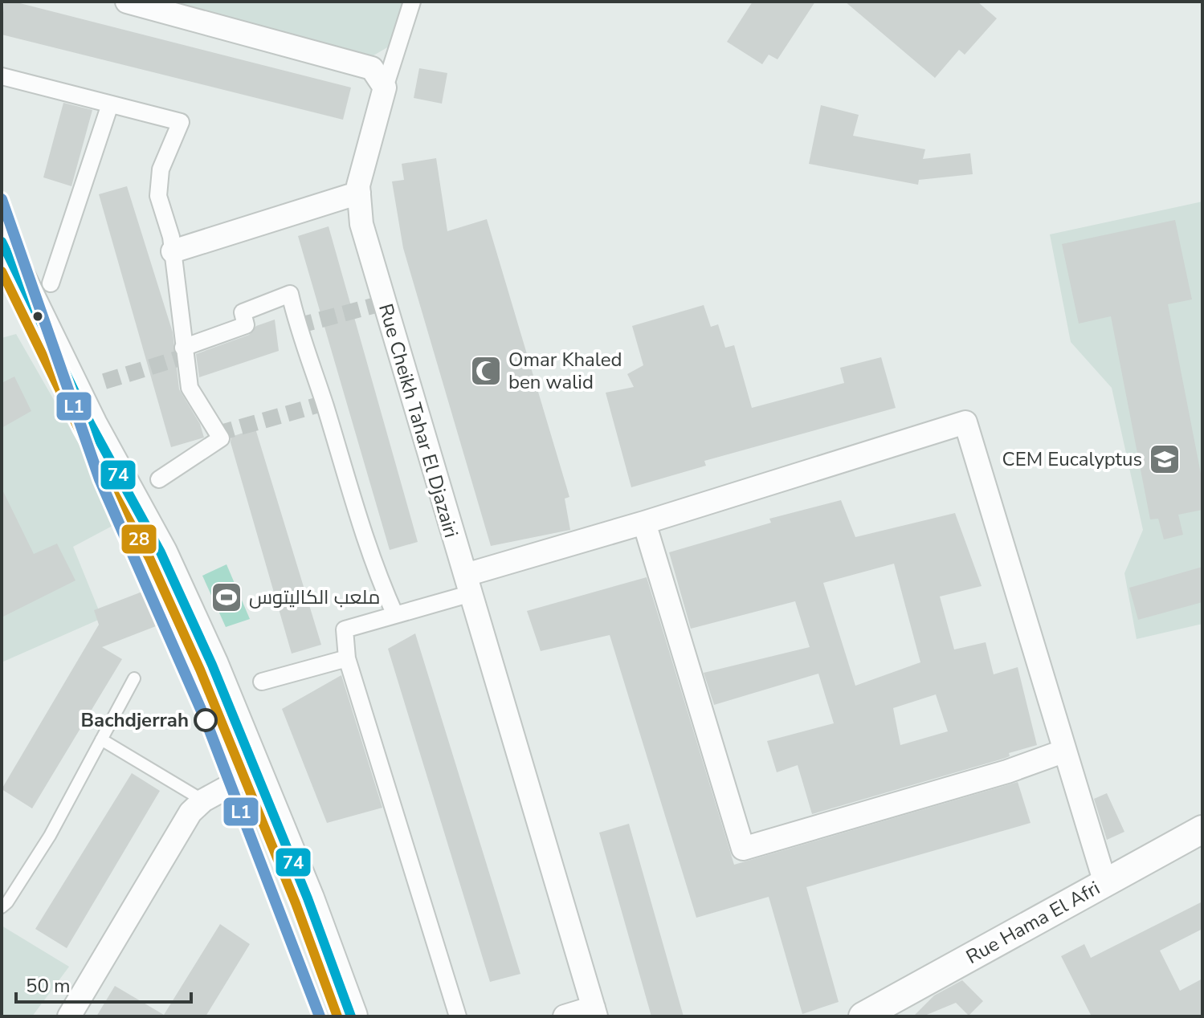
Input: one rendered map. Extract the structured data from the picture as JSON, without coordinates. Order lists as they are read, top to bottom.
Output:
{
  "streets": {
    "street": ["Rue Cheikh Tahar El Djazairi", "Rue Hama El Afri"]
  },
  "places": {
    "mosque": ["Omar Khaled ben walid"],
    "school or university": ["CEM Eucalyptus"],
    "sports": ["ملعب الكاليتوس"],
    "other": ["Bachdjerrah"]
  },
  "lines": ["transit line L1", "transit line 74", "transit line 28"],
  "scale_bar": "50 m"
}
